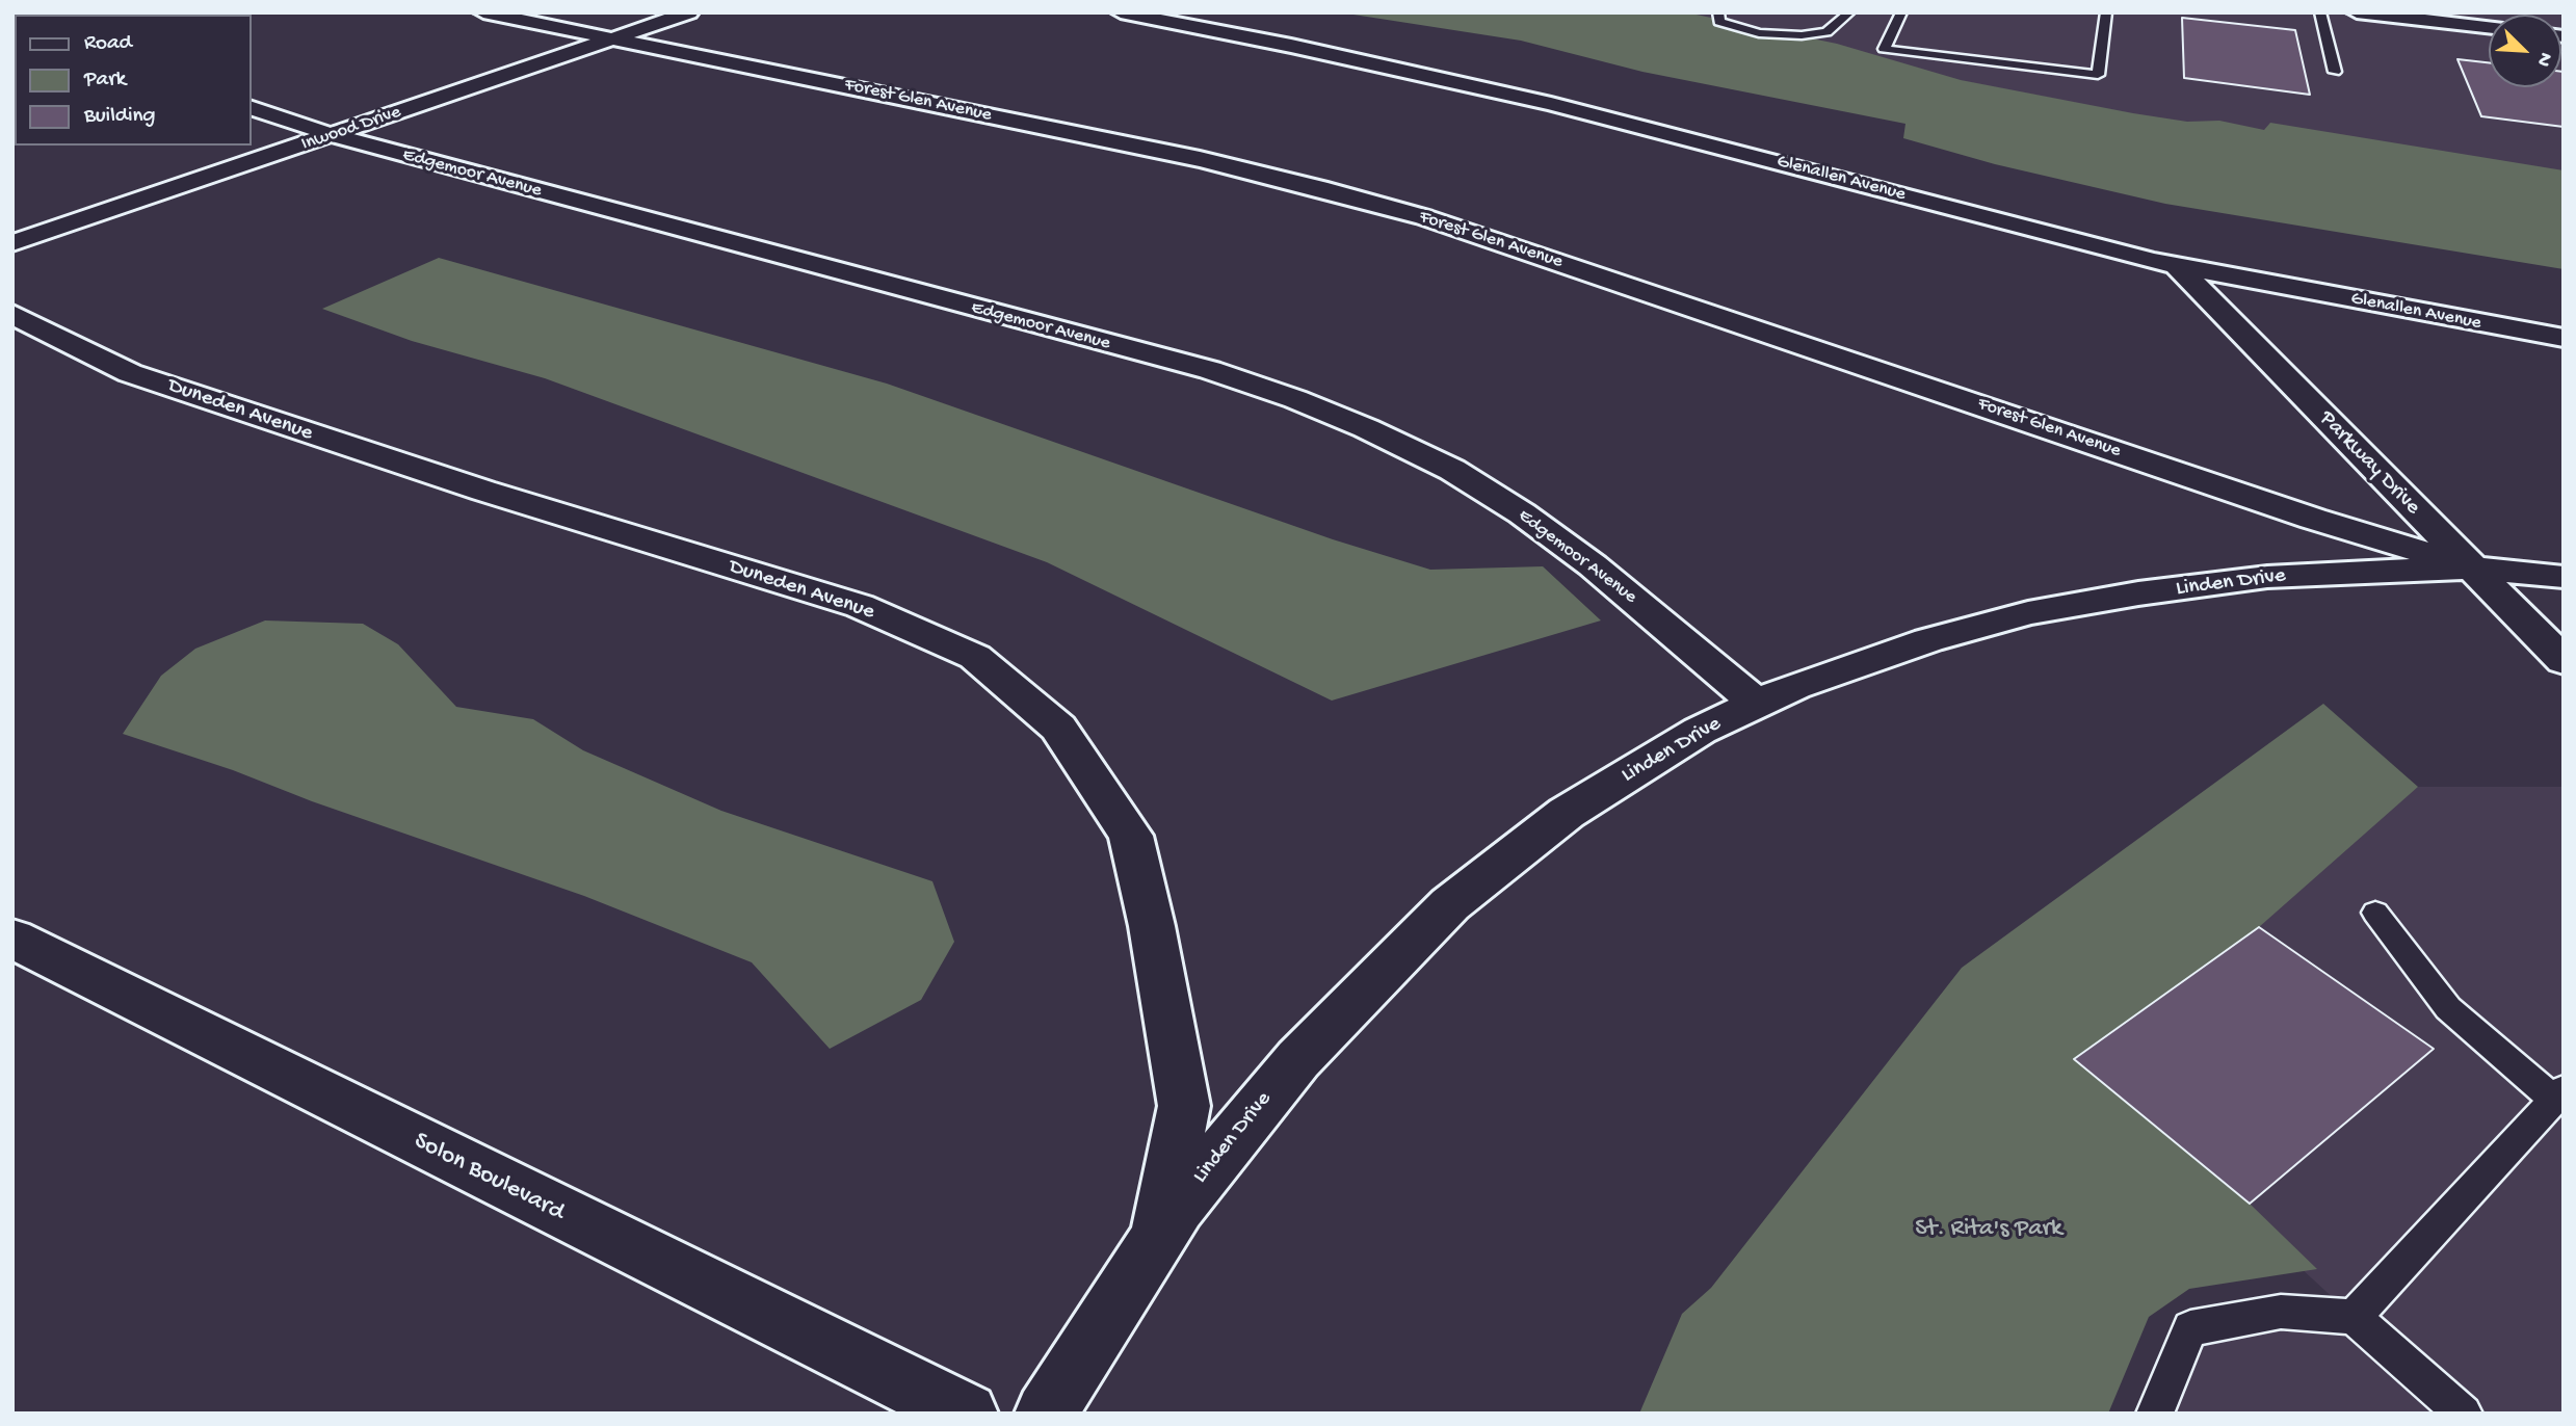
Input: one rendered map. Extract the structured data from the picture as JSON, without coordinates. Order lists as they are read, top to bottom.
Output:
{
  "streets": {
    "street": [
      "Forest Glen Avenue",
      "Inwood Drive",
      "Edgemoor Avenue",
      "Glenallen Avenue",
      "Duneden Avenue",
      "Parkway Drive",
      "Linden Drive",
      "Solon Boulevard"
    ]
  },
  "crossings": [
    ["Forest Glen Avenue", "Inwood Drive"],
    ["Forest Glen Avenue", "Parkway Drive"],
    ["Forest Glen Avenue", "Linden Drive"],
    ["Inwood Drive", "Edgemoor Avenue"],
    ["Edgemoor Avenue", "Linden Drive"],
    ["Glenallen Avenue", "Parkway Drive"],
    ["Duneden Avenue", "Linden Drive"],
    ["Parkway Drive", "Linden Drive"]
  ],
  "parks": ["St. Rita's Park"],
  "legend": ["Road", "Park", "Building"],
  "north": "bottom right"
}
